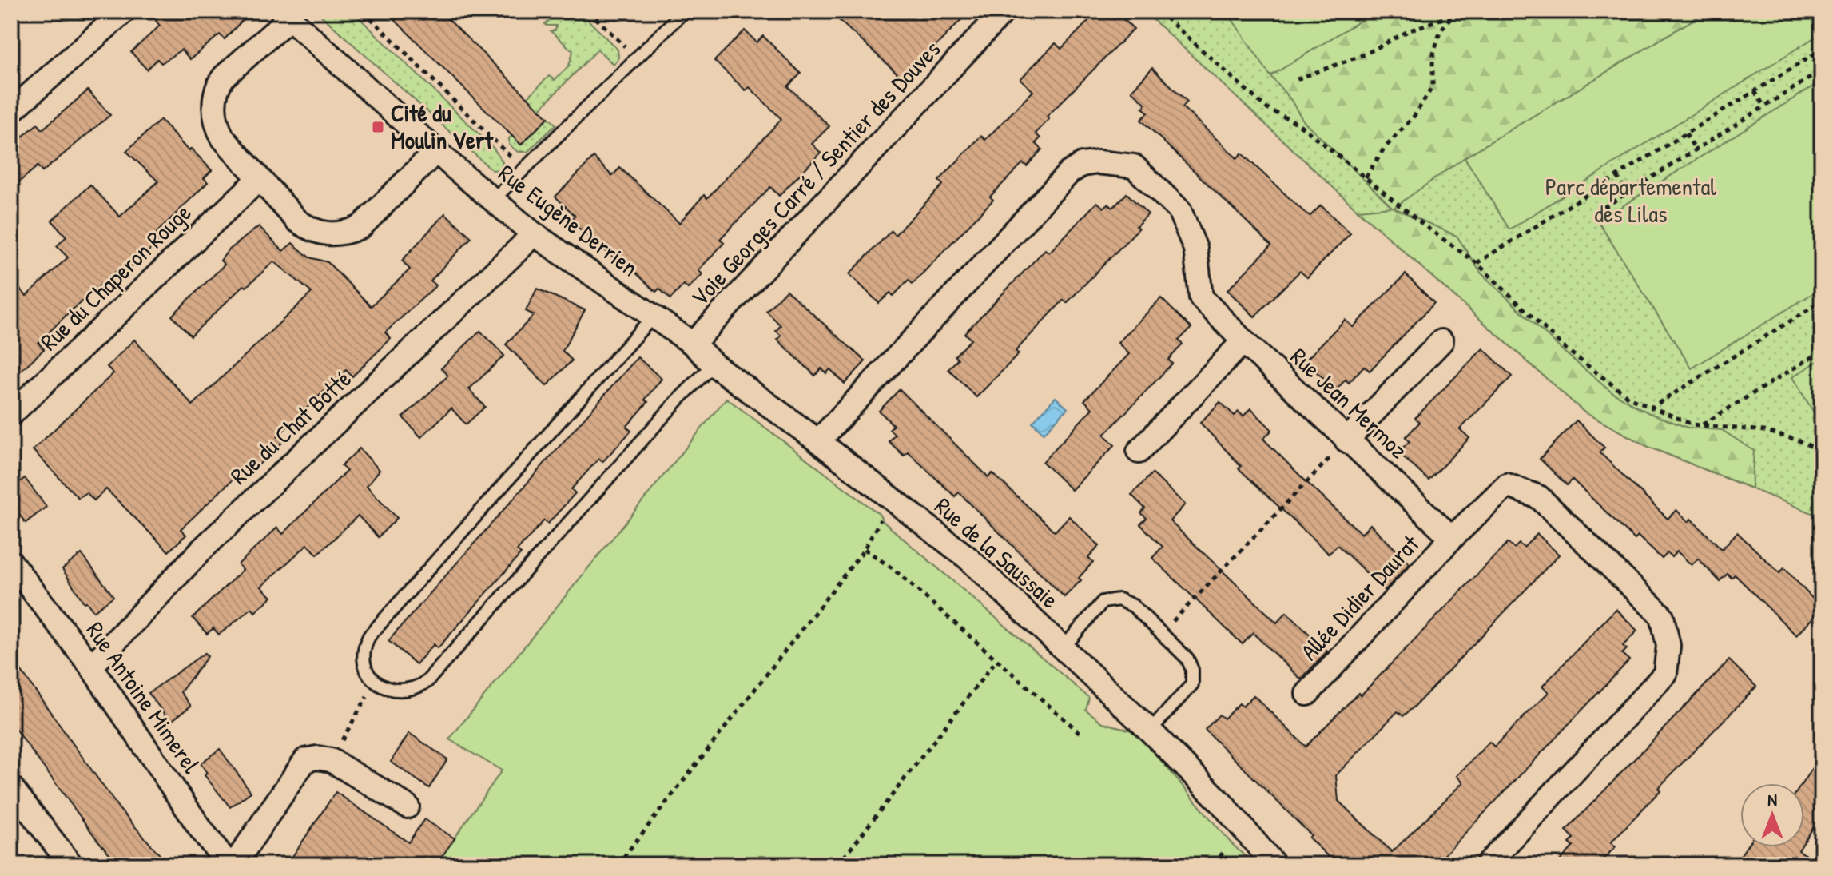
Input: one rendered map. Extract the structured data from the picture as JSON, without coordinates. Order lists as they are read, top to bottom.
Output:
{
  "streets": {
    "street": [
      "Voie Georges Carré / Sentier des Douves",
      "Rue Eugène Derrien",
      "Rue du Chaperon Rouge",
      "Rue Jean Mermoz",
      "Rue du Chat Botté",
      "Rue de la Saussaie",
      "Allée Didier Daurat",
      "Rue Antoine Mimerel"
    ]
  },
  "crossings": [
    ["Voie Georges Carré / Sentier des Douves", "Rue de la Saussaie"],
    ["Rue Eugène Derrien", "Rue du Chat Botté"],
    ["Rue Eugène Derrien", "Rue de la Saussaie"],
    ["Rue Jean Mermoz", "Rue de la Saussaie"],
    ["Rue Jean Mermoz", "Allée Didier Daurat"],
    ["Rue du Chat Botté", "Rue Antoine Mimerel"]
  ],
  "parks": ["Parc départemental des Lilas"],
  "places": {
    "transit": ["Cité du Moulin Vert"]
  },
  "north": "top"
}
